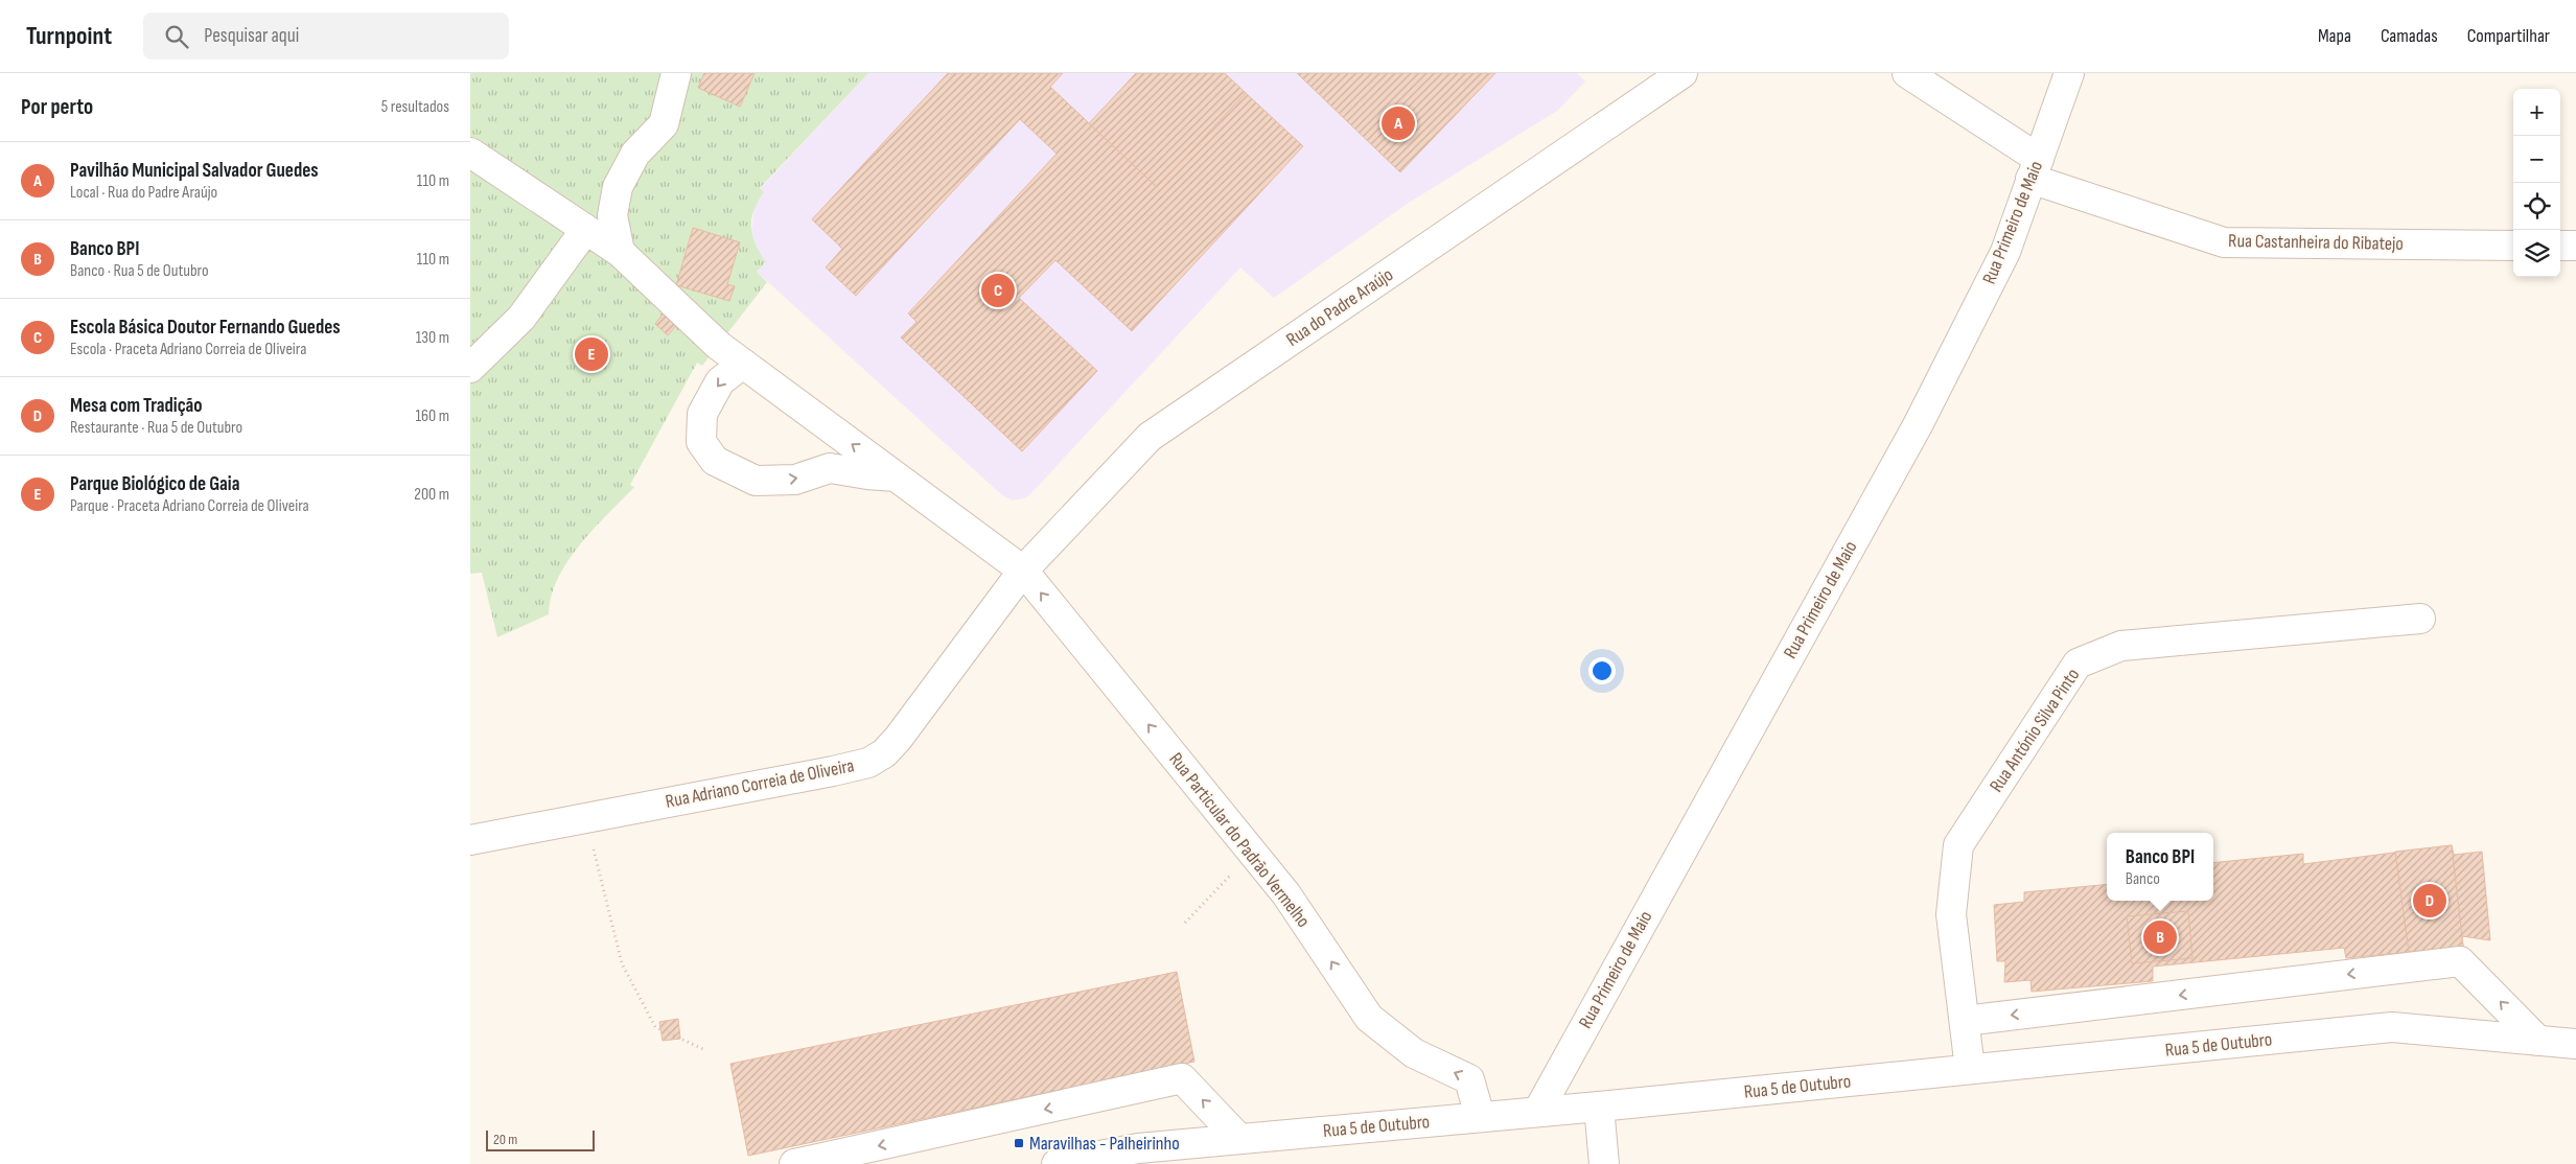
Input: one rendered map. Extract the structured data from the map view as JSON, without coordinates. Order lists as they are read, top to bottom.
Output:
{
  "streets": {
    "street": [
      "Rua Primeiro de Maio",
      "Rua Castanheira do Ribatejo",
      "Rua do Padre Araújo",
      "Rua António Silva Pinto",
      "Rua Adriano Correia de Oliveira",
      "Rua Particular do Padrão Vermelho",
      "Rua 5 de Outubro"
    ]
  },
  "crossings": [
    ["Rua Primeiro de Maio", "Rua Castanheira do Ribatejo"],
    ["Rua Primeiro de Maio", "Rua 5 de Outubro"],
    ["Rua do Padre Araújo", "Rua Adriano Correia de Oliveira"],
    ["Rua do Padre Araújo", "Rua Particular do Padrão Vermelho"],
    ["Rua António Silva Pinto", "Rua 5 de Outubro"],
    ["Rua Adriano Correia de Oliveira", "Rua Particular do Padrão Vermelho"],
    ["Rua Particular do Padrão Vermelho", "Rua 5 de Outubro"]
  ],
  "one_way": ["Rua Particular do Padrão Vermelho"],
  "places": {
    "transit": ["Maravilhas - Palheirinho"]
  },
  "scale_bar": "20 m",
  "page": {
    "header": "Turnpoint",
    "search": "Pesquisar aqui",
    "nav": ["Mapa", "Camadas", "Compartilhar"],
    "heading": ["Por perto", "5 resultados"],
    "map_buttons": ["+", "−"],
    "pins": [
      "A",
      "C",
      "E",
      "D",
      "B"
    ],
    "list": [
      {
        "mark": "A",
        "name": "Pavilhão Municipal Salvador Guedes",
        "note": "Local · Rua do Padre Araújo",
        "value": "110 m"
      },
      {
        "mark": "B",
        "name": "Banco BPI",
        "note": "Banco · Rua 5 de Outubro",
        "value": "110 m"
      },
      {
        "mark": "C",
        "name": "Escola Básica Doutor Fernando Guedes",
        "note": "Escola · Praceta Adriano Correia de Oliveira",
        "value": "130 m"
      },
      {
        "mark": "D",
        "name": "Mesa com Tradição",
        "note": "Restaurante · Rua 5 de Outubro",
        "value": "160 m"
      },
      {
        "mark": "E",
        "name": "Parque Biológico de Gaia",
        "note": "Parque · Praceta Adriano Correia de Oliveira",
        "value": "200 m"
      }
    ],
    "popup": ["Banco BPI", "Banco"],
    "scale": "20 m"
  }
}
